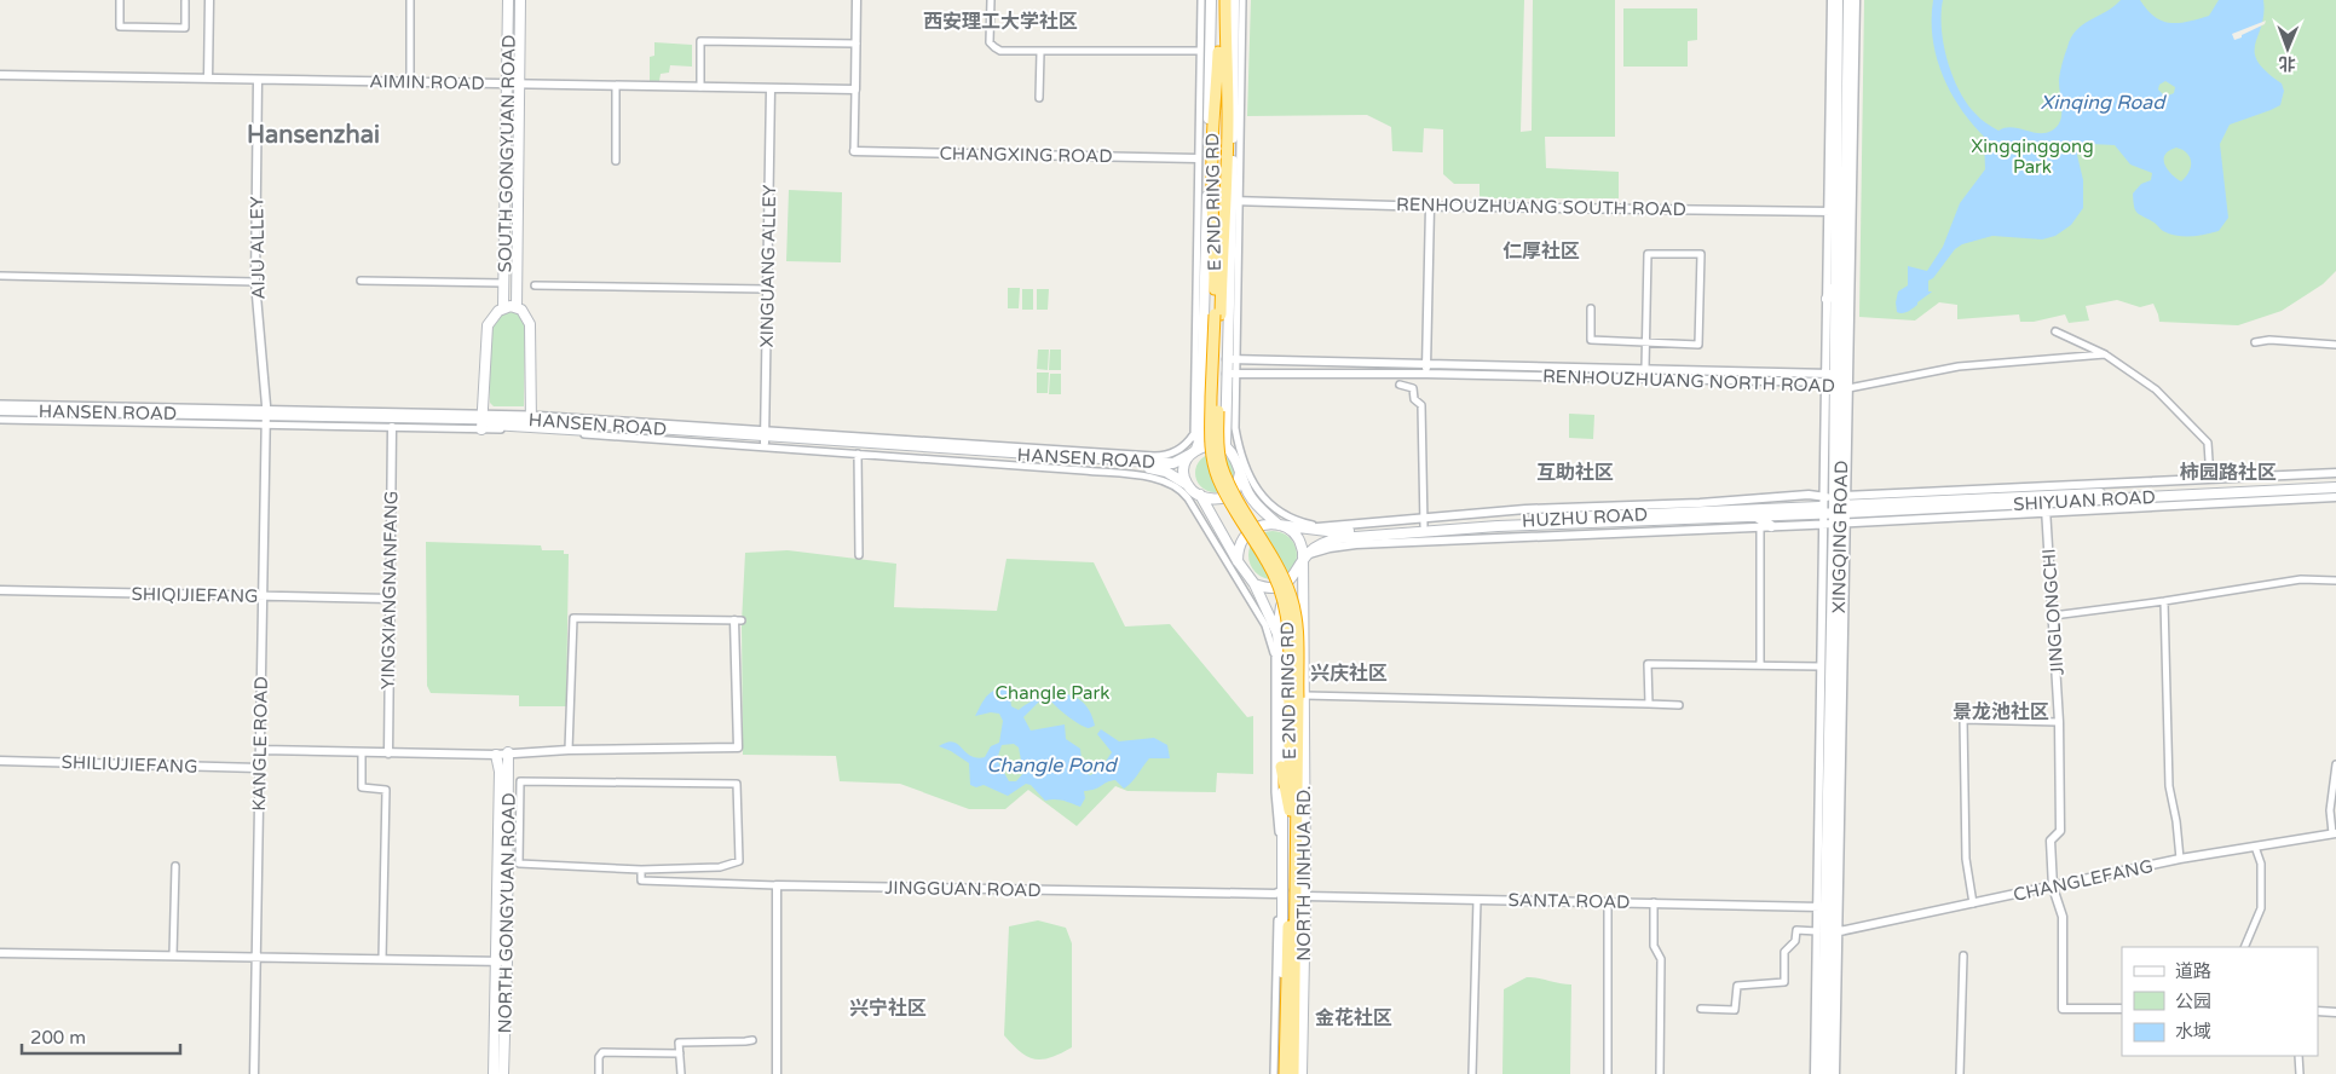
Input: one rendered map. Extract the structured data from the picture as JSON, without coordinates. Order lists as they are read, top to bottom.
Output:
{
  "streets": {
    "highway": ["E 2ND RING RD"],
    "main road": [
      "SOUTH GONGYUAN ROAD",
      "HANSEN ROAD",
      "SHIYUAN ROAD",
      "HUZHU ROAD",
      "XINGQING ROAD",
      "NORTH JINHUA RD.",
      "NORTH GONGYUAN ROAD"
    ],
    "street": [
      "AIMIN ROAD",
      "CHANGXING ROAD",
      "RENHOUZHUANG SOUTH ROAD",
      "AIJU ALLEY",
      "XINGUANG ALLEY",
      "RENHOUZHUANG NORTH ROAD",
      "YINGXIANGNANFANG",
      "SHIQIJIEFANG",
      "JINGLONGCHI",
      "KANGLE ROAD",
      "SHILIUJIEFANG",
      "CHANGLEFANG",
      "JINGGUAN ROAD",
      "SANTA ROAD"
    ]
  },
  "crossings": [
    ["AIMIN ROAD", "SOUTH GONGYUAN ROAD"],
    ["AIMIN ROAD", "AIJU ALLEY"],
    ["AIMIN ROAD", "XINGUANG ALLEY"],
    ["E 2ND RING RD", "NORTH JINHUA RD."],
    ["RENHOUZHUANG SOUTH ROAD", "XINGQING ROAD"],
    ["AIJU ALLEY", "HANSEN ROAD"],
    ["AIJU ALLEY", "KANGLE ROAD"],
    ["XINGUANG ALLEY", "HANSEN ROAD"],
    ["RENHOUZHUANG NORTH ROAD", "XINGQING ROAD"],
    ["HANSEN ROAD", "KANGLE ROAD"],
    ["SHIYUAN ROAD", "HUZHU ROAD"],
    ["SHIYUAN ROAD", "XINGQING ROAD"],
    ["SHIYUAN ROAD", "JINGLONGCHI"],
    ["HUZHU ROAD", "XINGQING ROAD"],
    ["HUZHU ROAD", "NORTH JINHUA RD."],
    ["XINGQING ROAD", "CHANGLEFANG"],
    ["XINGQING ROAD", "SANTA ROAD"],
    ["YINGXIANGNANFANG", "SHIQIJIEFANG"],
    ["SHIQIJIEFANG", "KANGLE ROAD"],
    ["JINGLONGCHI", "CHANGLEFANG"],
    ["KANGLE ROAD", "SHILIUJIEFANG"],
    ["NORTH JINHUA RD.", "JINGGUAN ROAD"],
    ["NORTH JINHUA RD.", "SANTA ROAD"]
  ],
  "districts": [
    "西安理工大学社区",
    "Hansenzhai",
    "仁厚社区",
    "互助社区",
    "柿园路社区",
    "兴庆社区",
    "景龙池社区",
    "兴宁社区",
    "金花社区"
  ],
  "water": ["Xinqing Road", "Changle Pond"],
  "parks": ["Xingqinggong Park", "Changle Park"],
  "legend": ["道路", "公园", "水域"],
  "scale_bar": "200 m",
  "north": "bottom"
}
